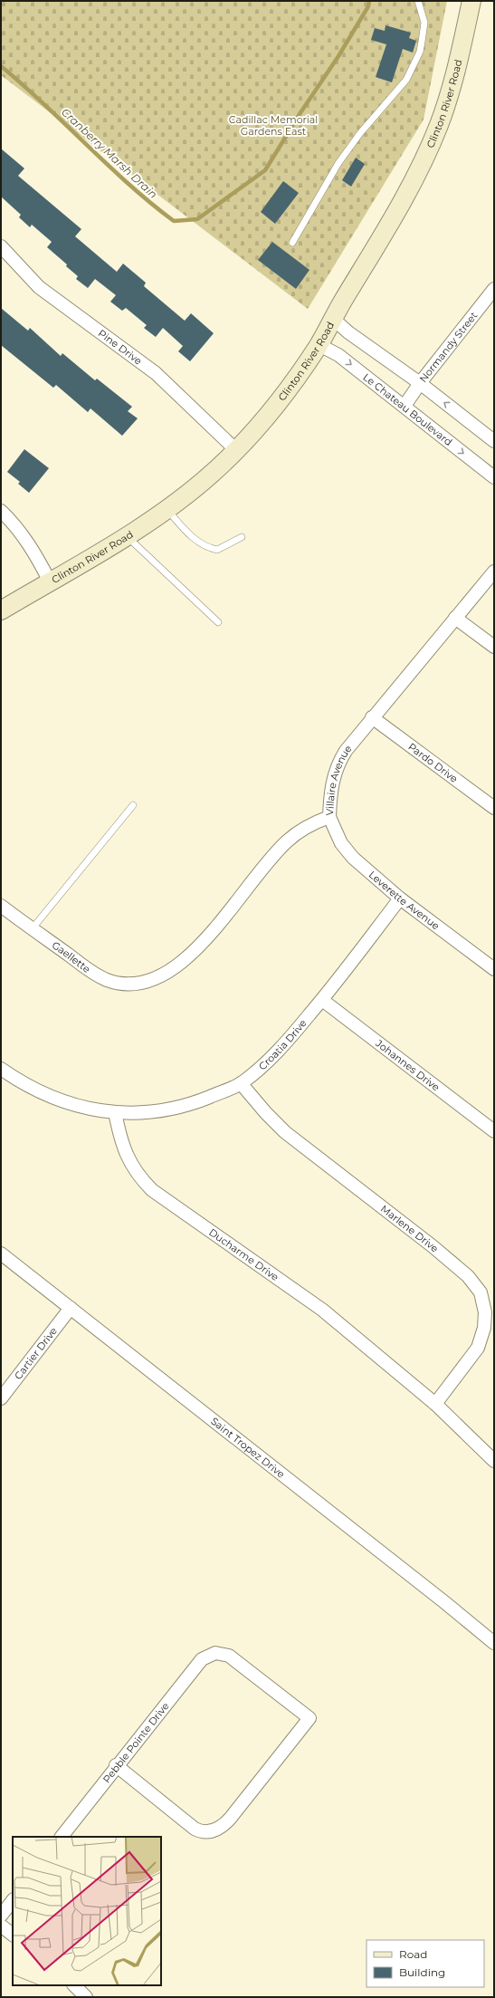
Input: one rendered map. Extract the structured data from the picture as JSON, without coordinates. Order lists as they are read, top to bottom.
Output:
{
  "streets": {
    "street": [
      "Clinton River Road",
      "Pine Drive",
      "Normandy Street",
      "Le Chateau Boulevard",
      "Pardo Drive",
      "Villaire Avenue",
      "Leverette Avenue",
      "Gaellette",
      "Croatia Drive",
      "Johannes Drive",
      "Marlene Drive",
      "Ducharme Drive",
      "Cartier Drive",
      "Saint Tropez Drive",
      "Pebble Pointe Drive"
    ]
  },
  "crossings": [
    ["Clinton River Road", "Pine Drive"],
    ["Clinton River Road", "Le Chateau Boulevard"],
    ["Normandy Street", "Le Chateau Boulevard"],
    ["Pardo Drive", "Villaire Avenue"],
    ["Villaire Avenue", "Leverette Avenue"],
    ["Villaire Avenue", "Gaellette"],
    ["Leverette Avenue", "Croatia Drive"],
    ["Croatia Drive", "Johannes Drive"],
    ["Croatia Drive", "Marlene Drive"],
    ["Croatia Drive", "Ducharme Drive"],
    ["Marlene Drive", "Ducharme Drive"],
    ["Cartier Drive", "Saint Tropez Drive"]
  ],
  "water": ["Cranberry Marsh Drain"],
  "parks": ["Cadillac Memorial Gardens East"],
  "legend": ["Road", "Building"]
}
